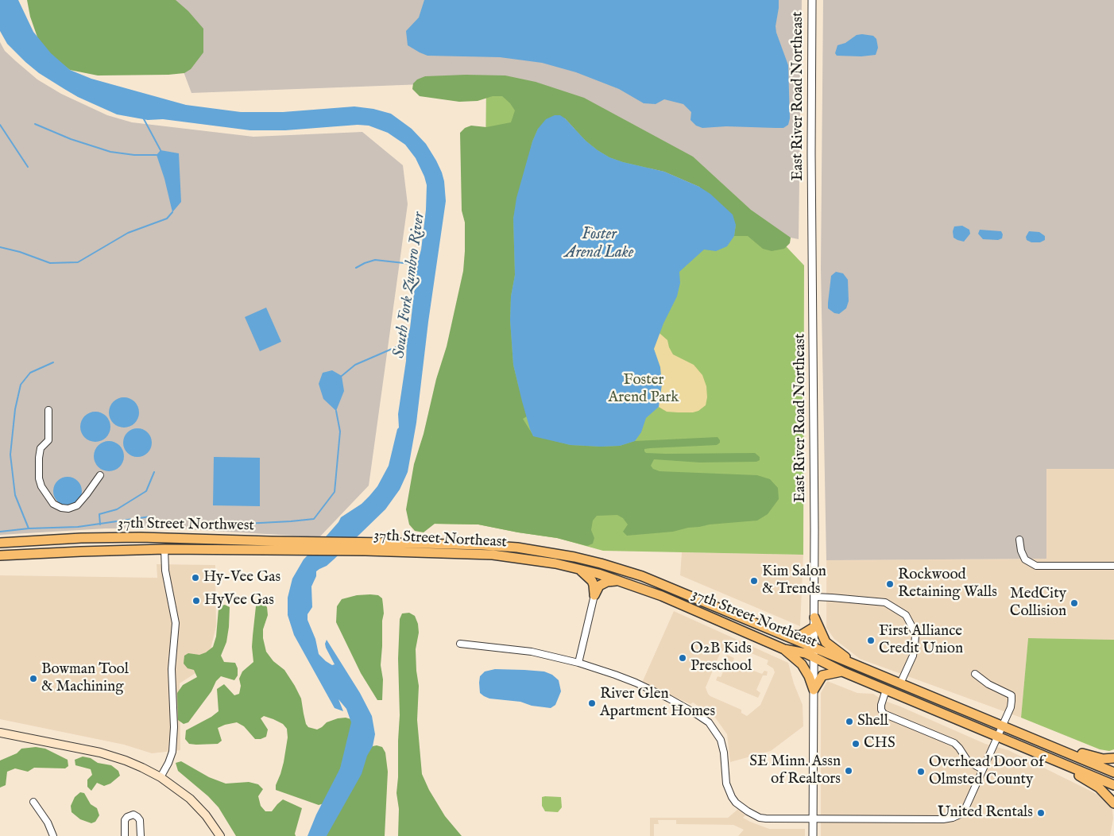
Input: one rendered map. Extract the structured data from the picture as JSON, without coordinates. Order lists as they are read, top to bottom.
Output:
{
  "streets": {
    "main road": ["37th Street Northwest", "37th Street Northeast"],
    "street": ["East River Road Northeast"]
  },
  "crossings": [
    ["East River Road Northeast", "37th Street Northeast"],
    ["37th Street Northwest", "37th Street Northeast"]
  ],
  "water": ["Foster Arend Lake", "South Fork Zumbro River"],
  "parks": ["Foster Arend Park"],
  "places": [
    "Hy-Vee Gas",
    "Kim Salon & Trends",
    "Rockwood Retaining Walls",
    "HyVee Gas",
    "MedCity Collision",
    "First Alliance Credit Union",
    "O2B Kids Preschool",
    "Bowman Tool & Machining",
    "River Glen Apartment Homes",
    "Shell",
    "CHS",
    "SE Minn. Assn of Realtors",
    "Overhead Door of Olmsted County",
    "United Rentals"
  ]
}
